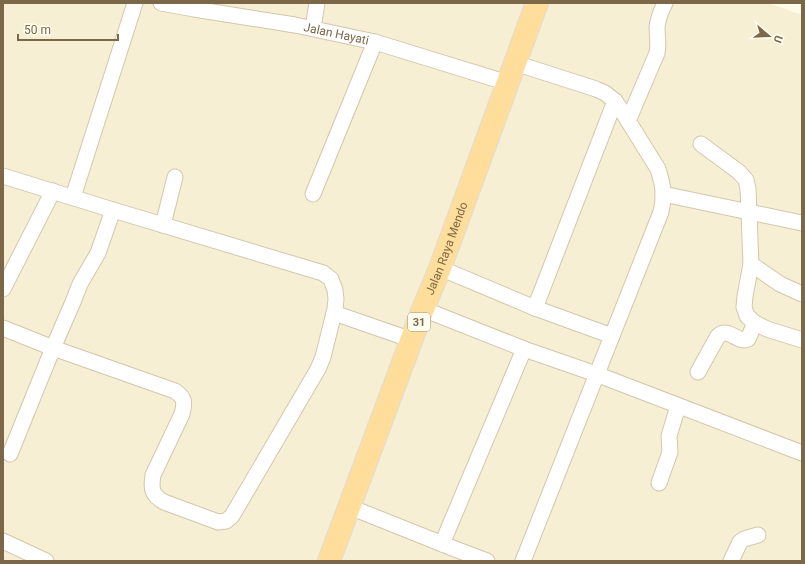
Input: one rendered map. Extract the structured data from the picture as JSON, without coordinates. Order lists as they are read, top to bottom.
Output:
{
  "streets": {
    "highway": ["Jalan Raya Mendo", "31"],
    "street": ["Jalan Hayati"]
  },
  "crossings": [
    ["Jalan Hayati", "Jalan Raya Mendo"]
  ],
  "scale_bar": "50 m",
  "north": "right"
}
